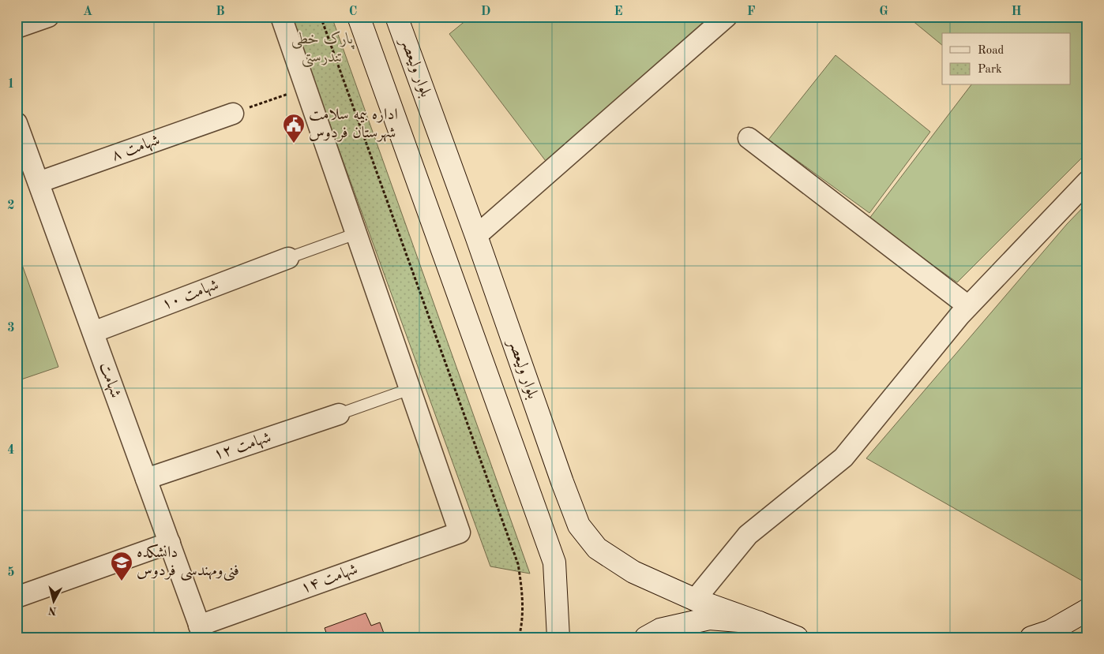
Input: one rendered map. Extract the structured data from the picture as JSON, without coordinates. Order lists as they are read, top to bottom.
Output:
{
  "streets": {
    "main road": ["بلوار ولیعصر"],
    "street": [
      "شهامت ۸",
      "شهامت ۱۰",
      "شهامت",
      "شهامت ۱۲",
      "شهامت ۱۴"
    ]
  },
  "crossings": [
    ["شهامت ۸", "شهامت"],
    ["شهامت ۱۰", "شهامت"],
    ["شهامت", "شهامت ۱۲"],
    ["شهامت", "شهامت ۱۴"]
  ],
  "parks": ["پارک خطی تندرستی"],
  "places": {
    "public building": ["اداره بیمه سلامت شهرستان فردوس"],
    "school or university": ["دانشکده فنی‌ومهندسی فردوس"]
  },
  "legend": ["Road", "Park"],
  "north": "bottom",
  "grid": {
    "columns": [
      "A",
      "B",
      "C",
      "D",
      "E",
      "F",
      "G",
      "H"
    ],
    "rows": [
      "1",
      "2",
      "3",
      "4",
      "5"
    ]
  }
}
